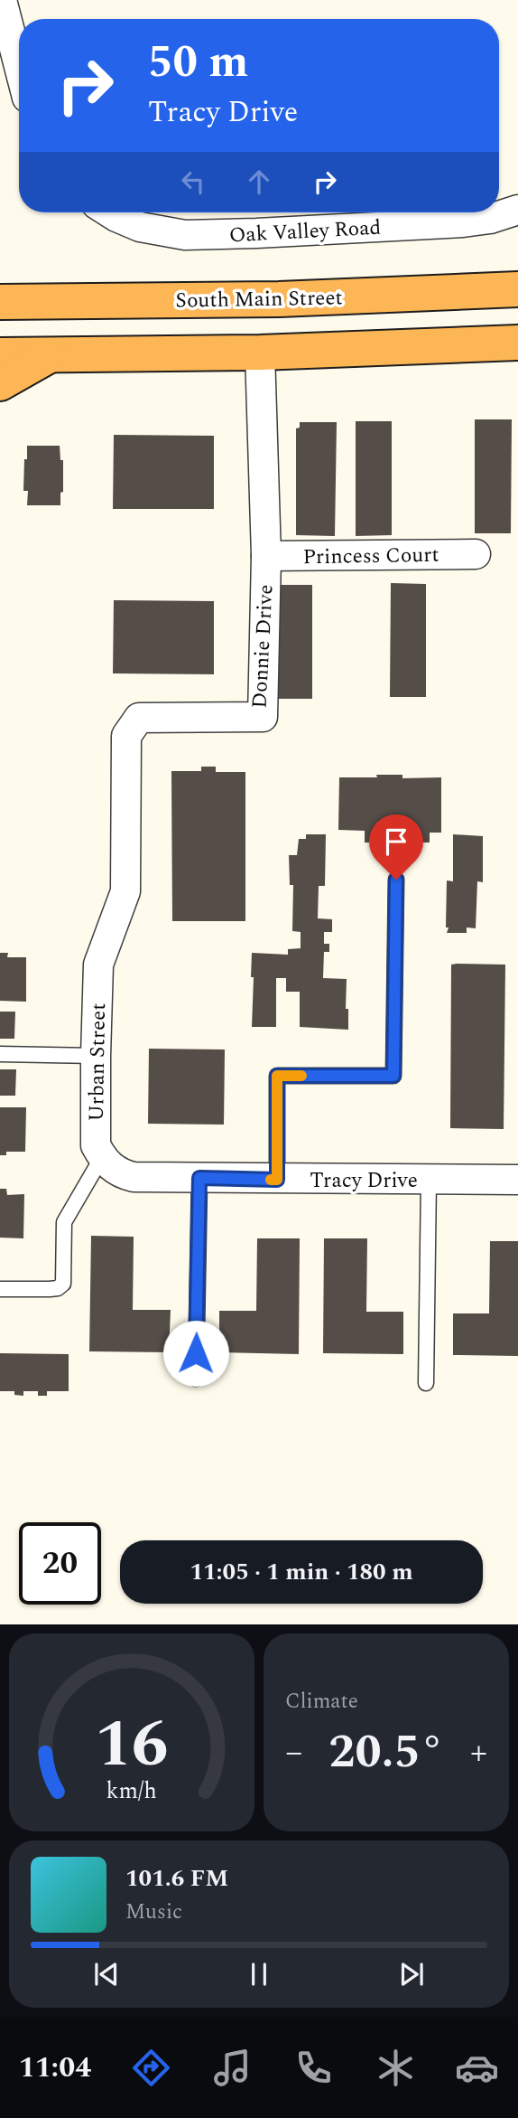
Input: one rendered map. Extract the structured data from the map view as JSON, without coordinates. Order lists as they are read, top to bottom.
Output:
{
  "streets": {
    "highway": ["South Main Street"],
    "street": [
      "Oak Valley Road",
      "Princess Court",
      "Donnie Drive",
      "Urban Street",
      "Tracy Drive"
    ]
  },
  "crossings": [
    ["Princess Court", "Donnie Drive"],
    ["Donnie Drive", "Urban Street"],
    ["Urban Street", "Tracy Drive"]
  ],
  "page": {
    "turn": ["50 m", "Tracy Drive"],
    "limit": "20",
    "trip": "11:05 · 1 min · 180 m",
    "tile": "Climate",
    "heat": ["−", "20.5°", "+"],
    "song": ["101.6 FM", "Music"],
    "tabs": "11:04",
    "gauge": ["16", "km/h"]
  }
}
